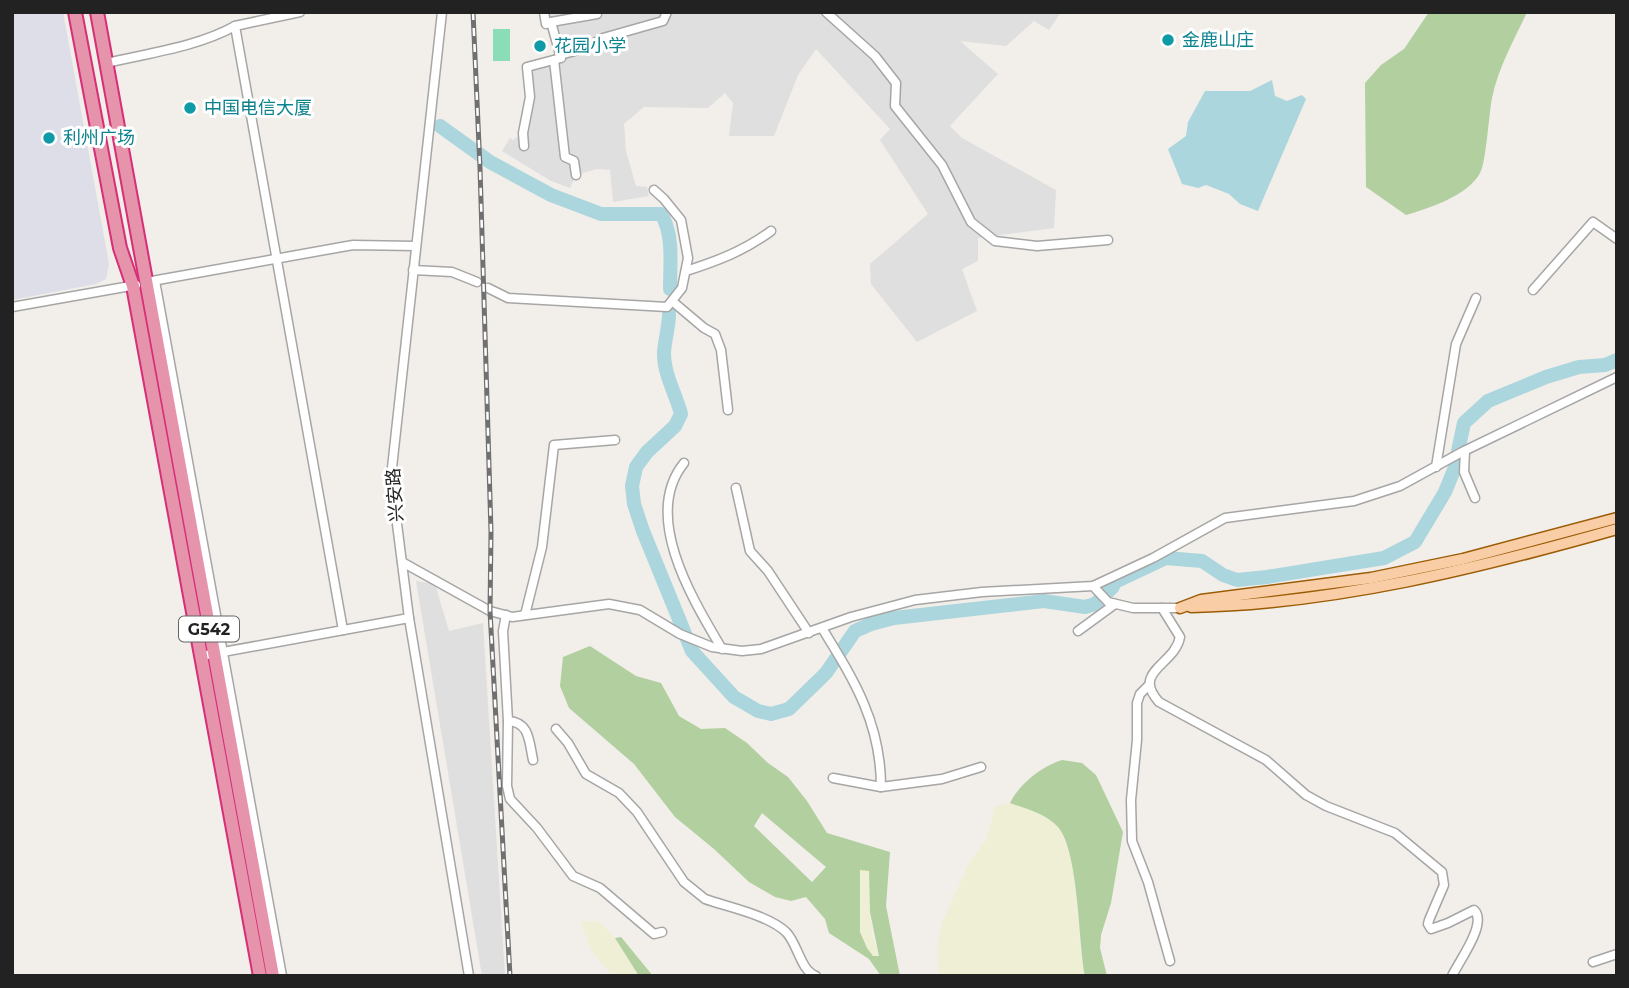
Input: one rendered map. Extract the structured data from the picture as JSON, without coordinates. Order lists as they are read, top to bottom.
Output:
{
  "streets": {
    "highway": ["G542"],
    "street": ["兴安路"]
  },
  "places": [
    "金鹿山庄",
    "花园小学",
    "中国电信大厦",
    "利州广场"
  ]
}
